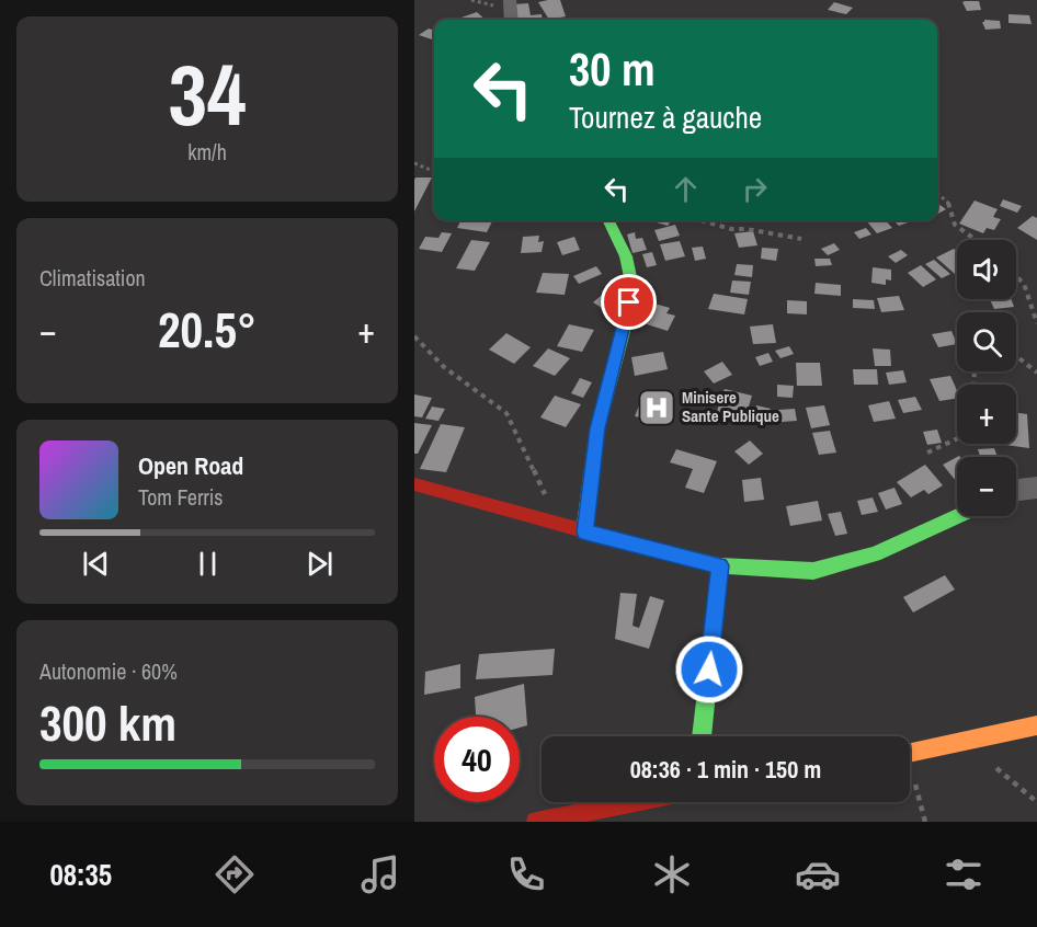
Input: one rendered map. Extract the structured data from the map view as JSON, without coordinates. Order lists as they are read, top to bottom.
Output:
{
  "places": {
    "hospital": ["Minisere Sante Publique"]
  },
  "page": {
    "tile": [
      ["34", "km/h"],
      "Climatisation",
      ["Autonomie · 60%", "300 km"]
    ],
    "turn": ["30 m", "Tournez à gauche"],
    "map_buttons": ["+", "−"],
    "heat": ["−", "20.5°", "+"],
    "song": ["Open Road", "Tom Ferris"],
    "limit": "40",
    "trip": "08:36 · 1 min · 150 m",
    "tabs": "08:35"
  }
}
